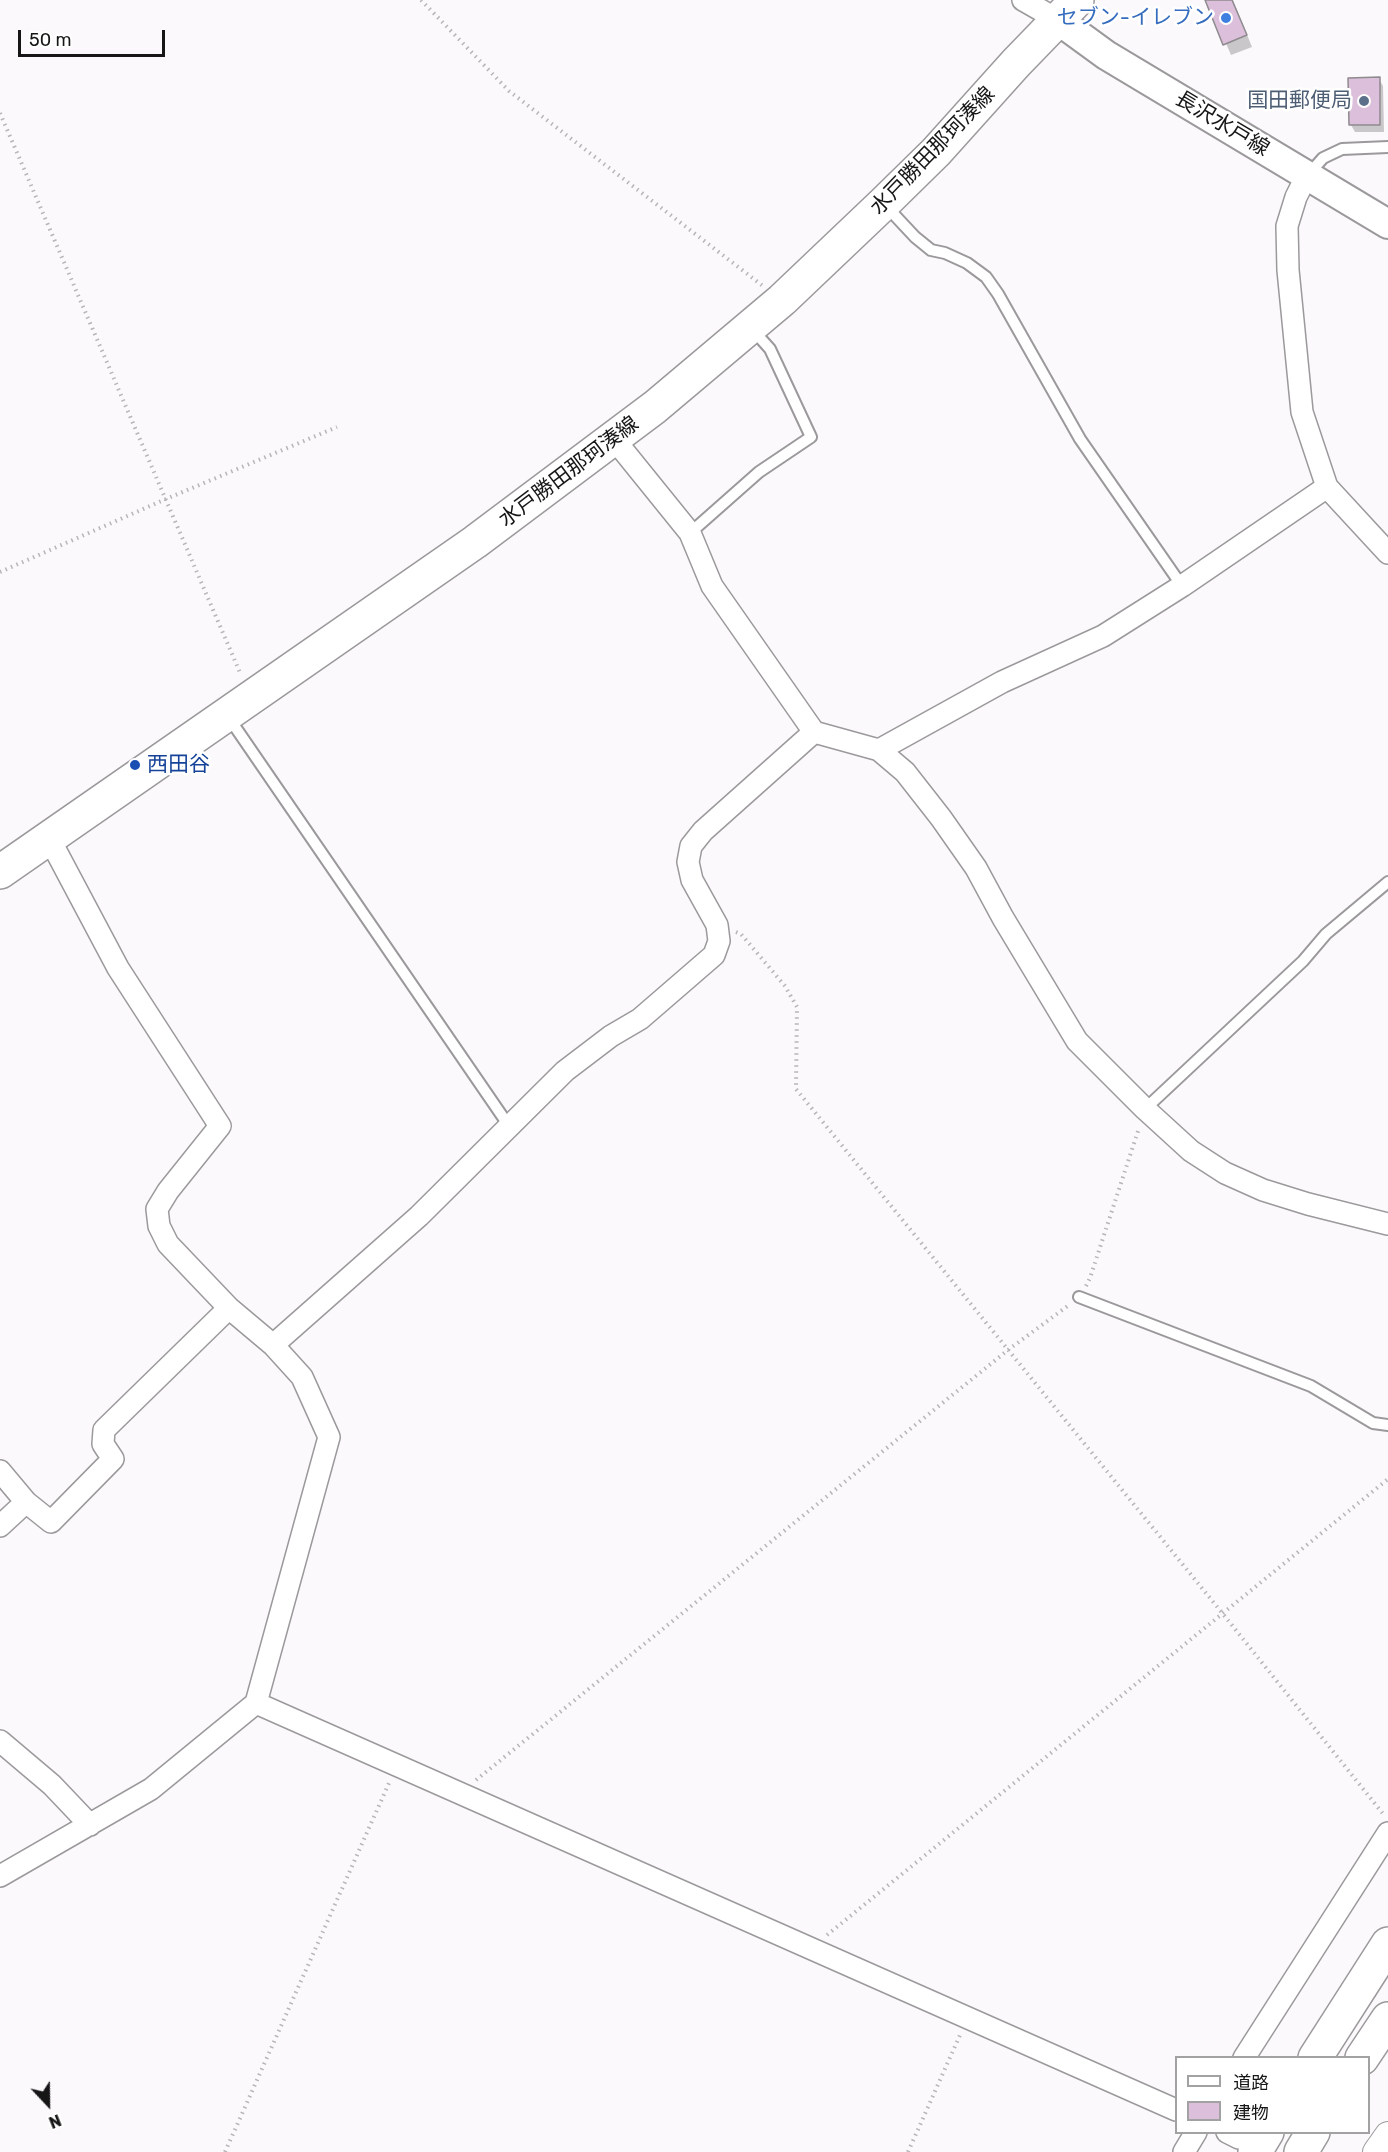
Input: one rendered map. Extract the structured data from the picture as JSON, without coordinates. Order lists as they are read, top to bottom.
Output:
{
  "streets": {
    "main road": ["長沢水戸線", "水戸勝田那珂湊線"]
  },
  "crossings": [
    ["長沢水戸線", "水戸勝田那珂湊線"]
  ],
  "places": ["セブン-イレブン", "国田郵便局", "西田谷"],
  "legend": ["道路", "建物"],
  "scale_bar": "50 m",
  "north": "bottom"
}
